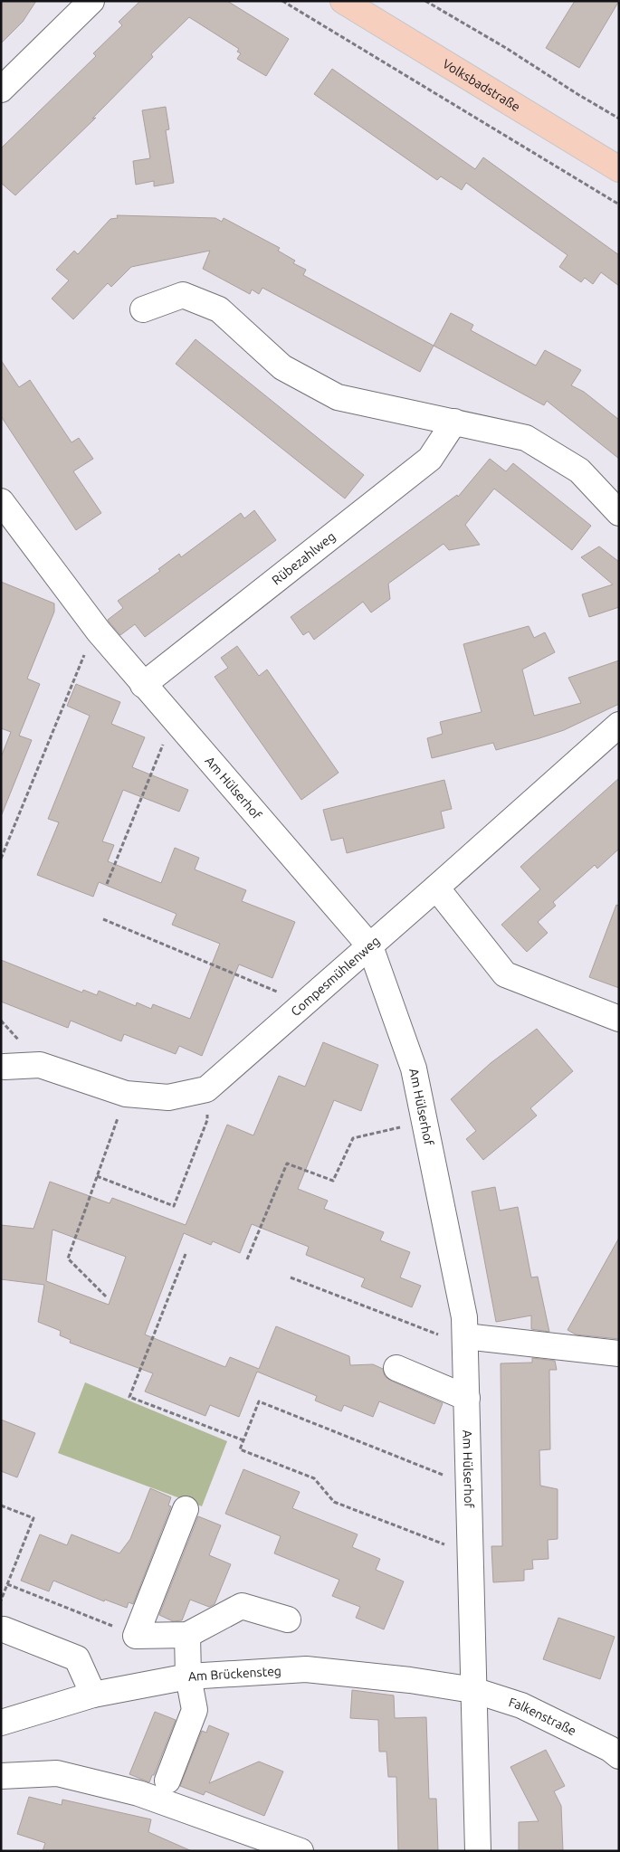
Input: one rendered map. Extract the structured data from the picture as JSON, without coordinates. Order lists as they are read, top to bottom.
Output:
{
  "streets": {
    "main road": ["Volksbadstraße"],
    "street": [
      "Rübezahlweg",
      "Am Hülserhof",
      "Compesmühlenweg",
      "Am Brückensteg",
      "Falkenstraße"
    ]
  },
  "crossings": [
    ["Rübezahlweg", "Am Hülserhof"],
    ["Am Hülserhof", "Compesmühlenweg"],
    ["Am Hülserhof", "Am Brückensteg"],
    ["Am Hülserhof", "Falkenstraße"],
    ["Am Brückensteg", "Falkenstraße"]
  ]
}
